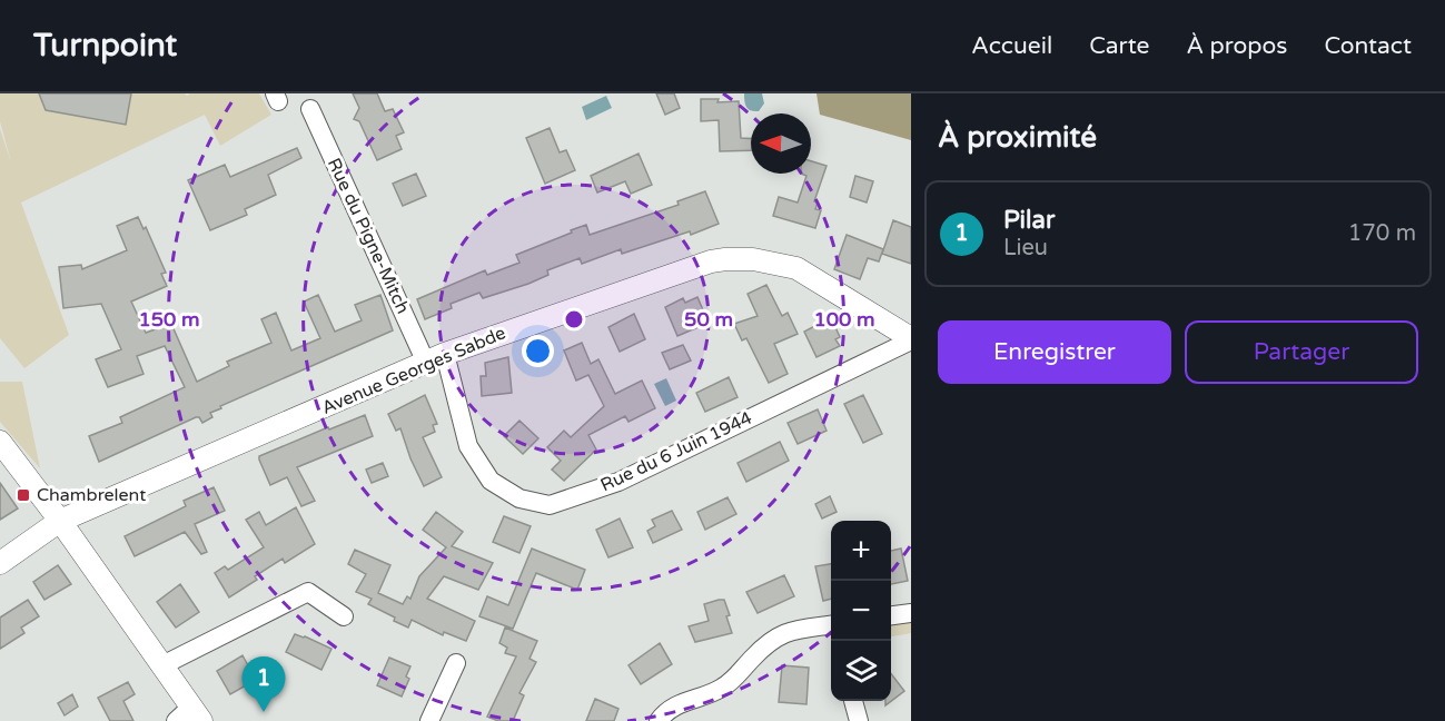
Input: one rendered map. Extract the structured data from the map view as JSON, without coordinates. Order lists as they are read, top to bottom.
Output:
{
  "streets": {
    "street": ["Rue du Pigne-Mitch", "Avenue Georges Sabde", "Rue du 6 Juin 1944"]
  },
  "crossings": [
    ["Rue du Pigne-Mitch", "Avenue Georges Sabde"],
    ["Rue du Pigne-Mitch", "Rue du 6 Juin 1944"],
    ["Avenue Georges Sabde", "Rue du 6 Juin 1944"]
  ],
  "places": {
    "transit": ["Chambrelent"]
  },
  "north": "left",
  "page": {
    "header": "Turnpoint",
    "nav": [
      "Accueil",
      "Carte",
      "À propos",
      "Contact"
    ],
    "heading": "À proximité",
    "list": [
      {
        "mark": "1",
        "name": "Pilar",
        "note": "Lieu",
        "value": "170 m"
      }
    ],
    "buttons": ["Enregistrer", "Partager"],
    "map_buttons": ["+", "−"],
    "pins": "1"
  },
  "rings": ["50 m", "100 m", "150 m"]
}
